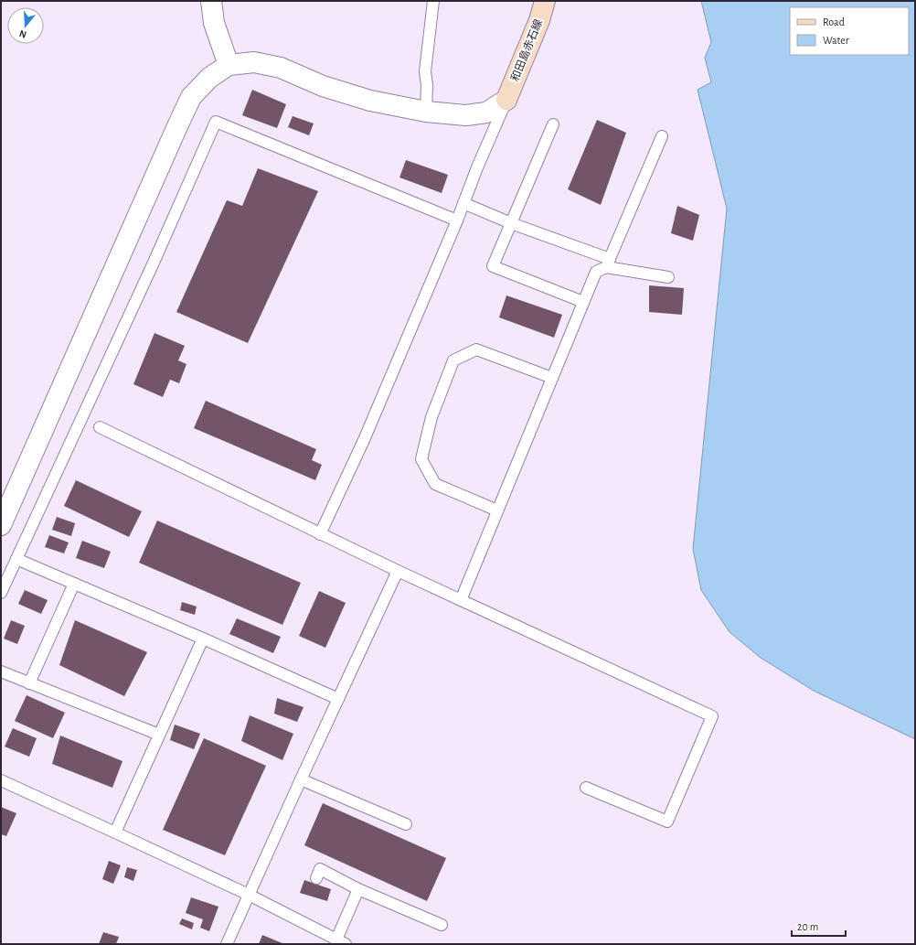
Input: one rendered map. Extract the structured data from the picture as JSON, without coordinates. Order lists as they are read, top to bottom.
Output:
{
  "streets": {
    "main road": ["和田島赤石線"]
  },
  "legend": ["Road", "Water"],
  "scale_bar": "20 m",
  "north": "bottom"
}
